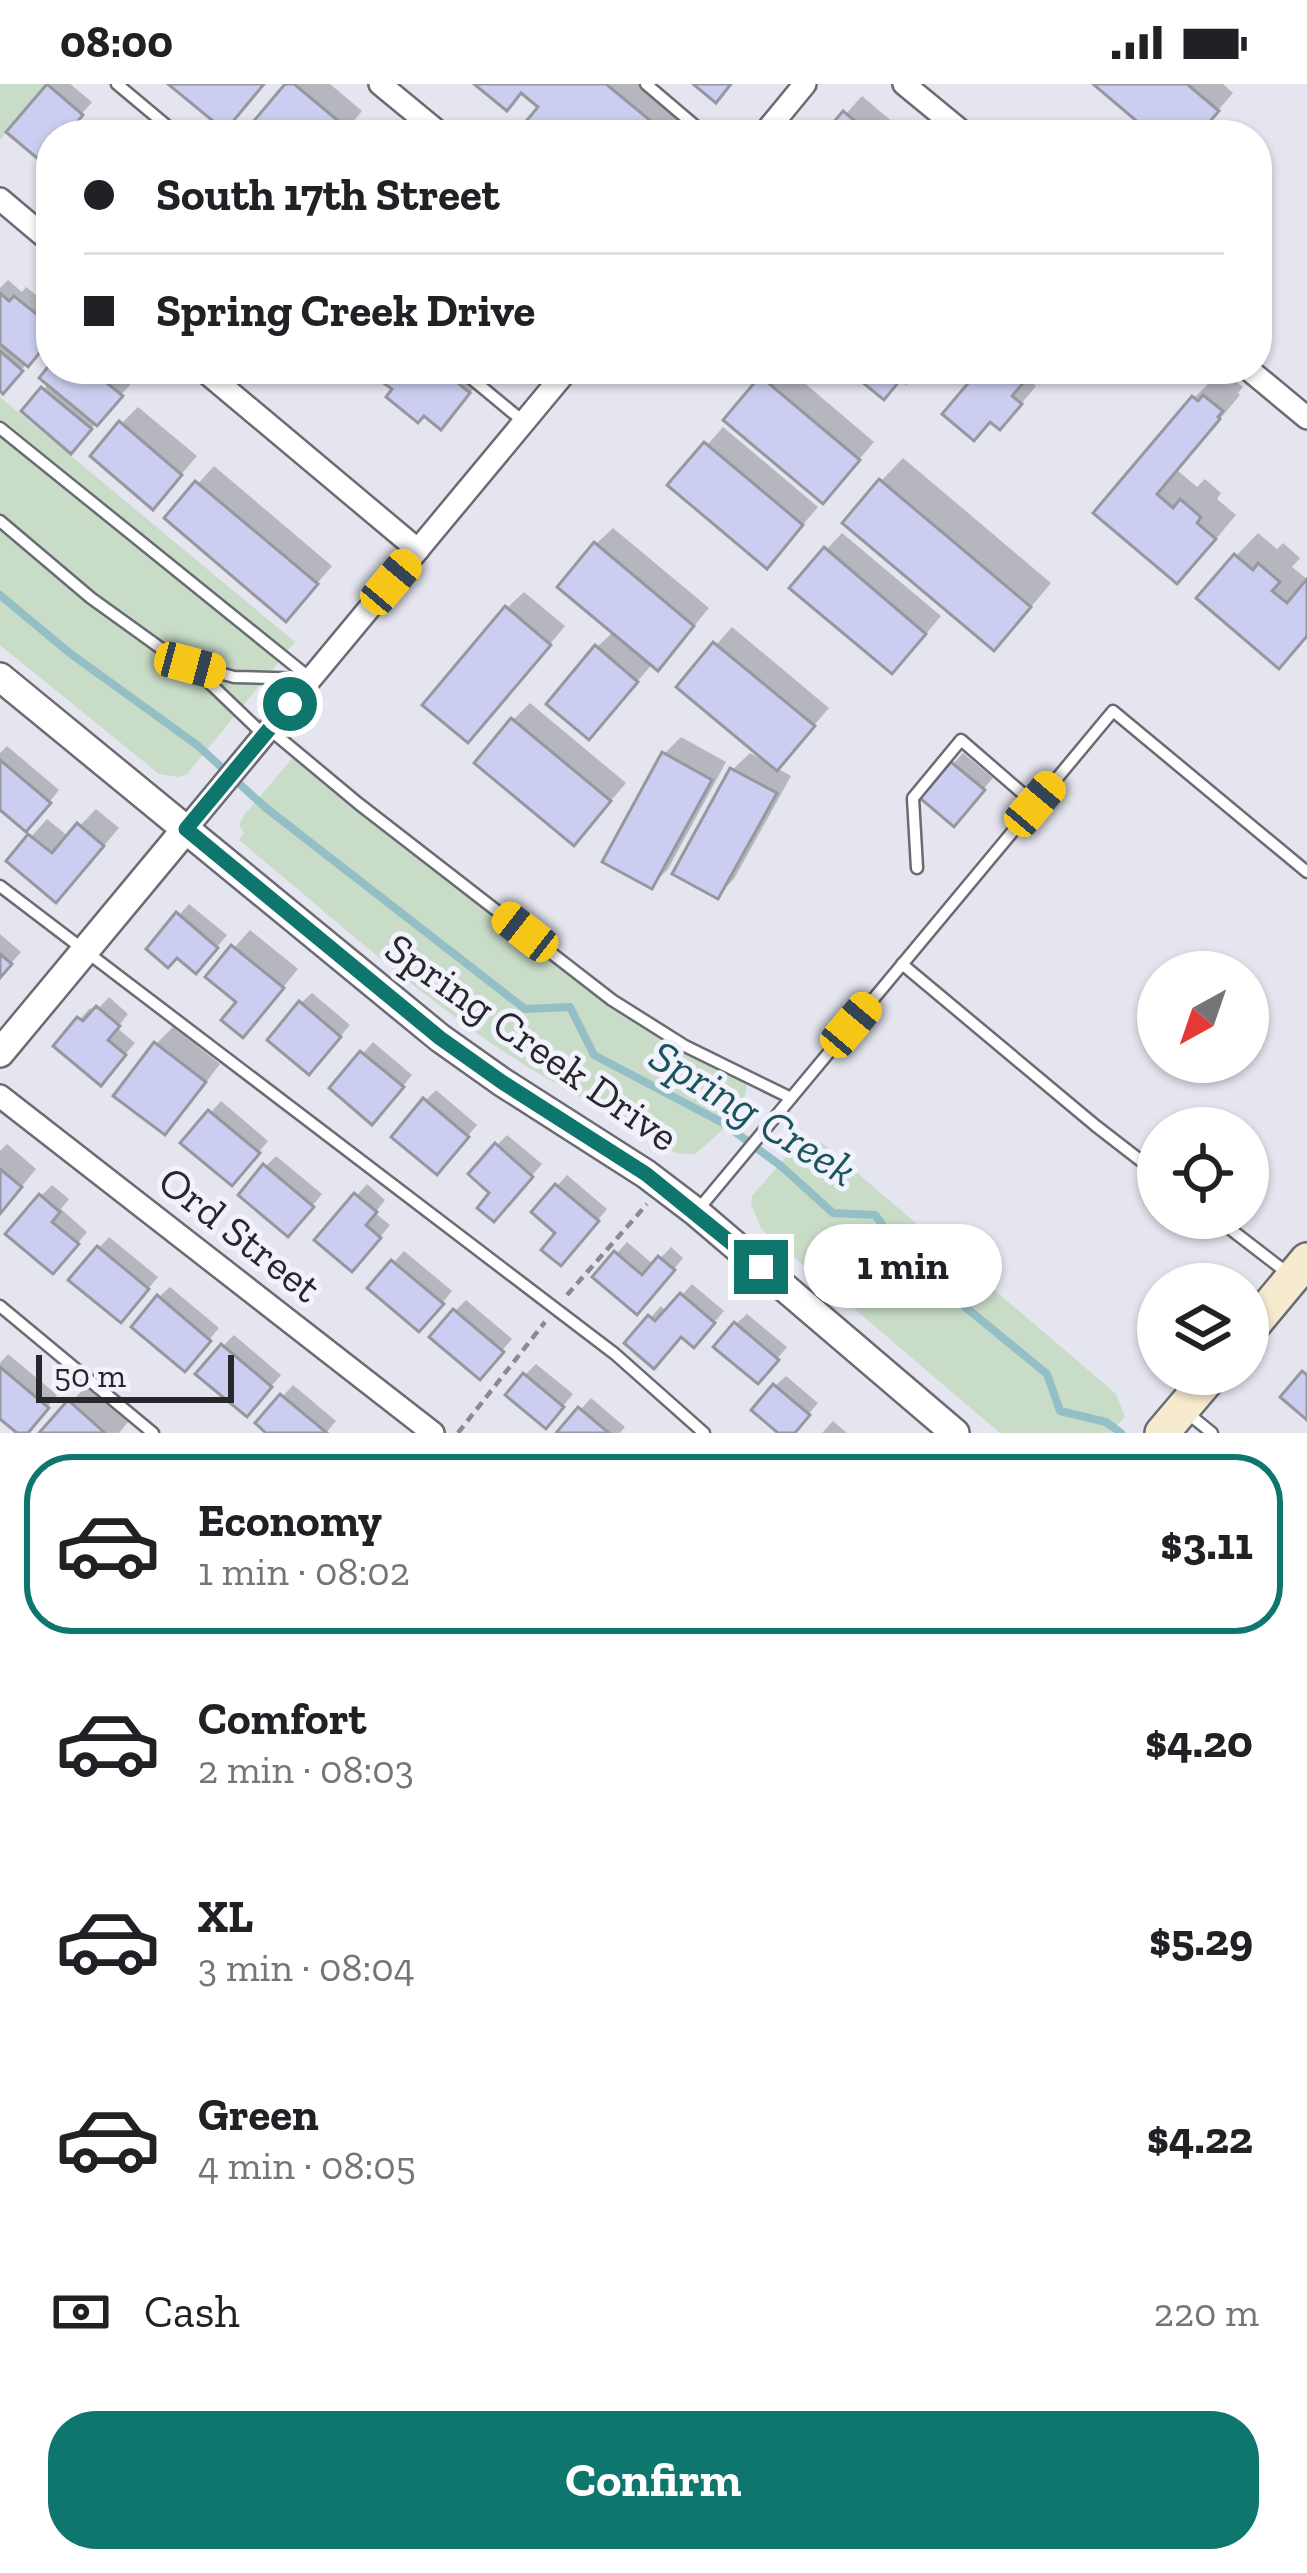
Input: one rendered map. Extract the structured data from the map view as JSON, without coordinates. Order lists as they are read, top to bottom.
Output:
{
  "streets": {
    "street": ["Spring Creek Drive", "Ord Street"]
  },
  "water": ["Spring Creek"],
  "scale_bar": "50 m",
  "north": "bottom left",
  "page": {
    "status": "08:00",
    "banner": ["South 17th Street", "Spring Creek Drive"],
    "bubble": "1 min",
    "scale": "50 m",
    "list": [
      {
        "name": "Economy",
        "note": "1 min · 08:02",
        "value": "$3.11"
      },
      {
        "name": "Comfort",
        "note": "2 min · 08:03",
        "value": "$4.20"
      },
      {
        "name": "XL",
        "note": "3 min · 08:04",
        "value": "$5.29"
      },
      {
        "name": "Green",
        "note": "4 min · 08:05",
        "value": "$4.22"
      }
    ],
    "pay": ["Cash", "220 m"],
    "buttons": "Confirm"
  }
}
